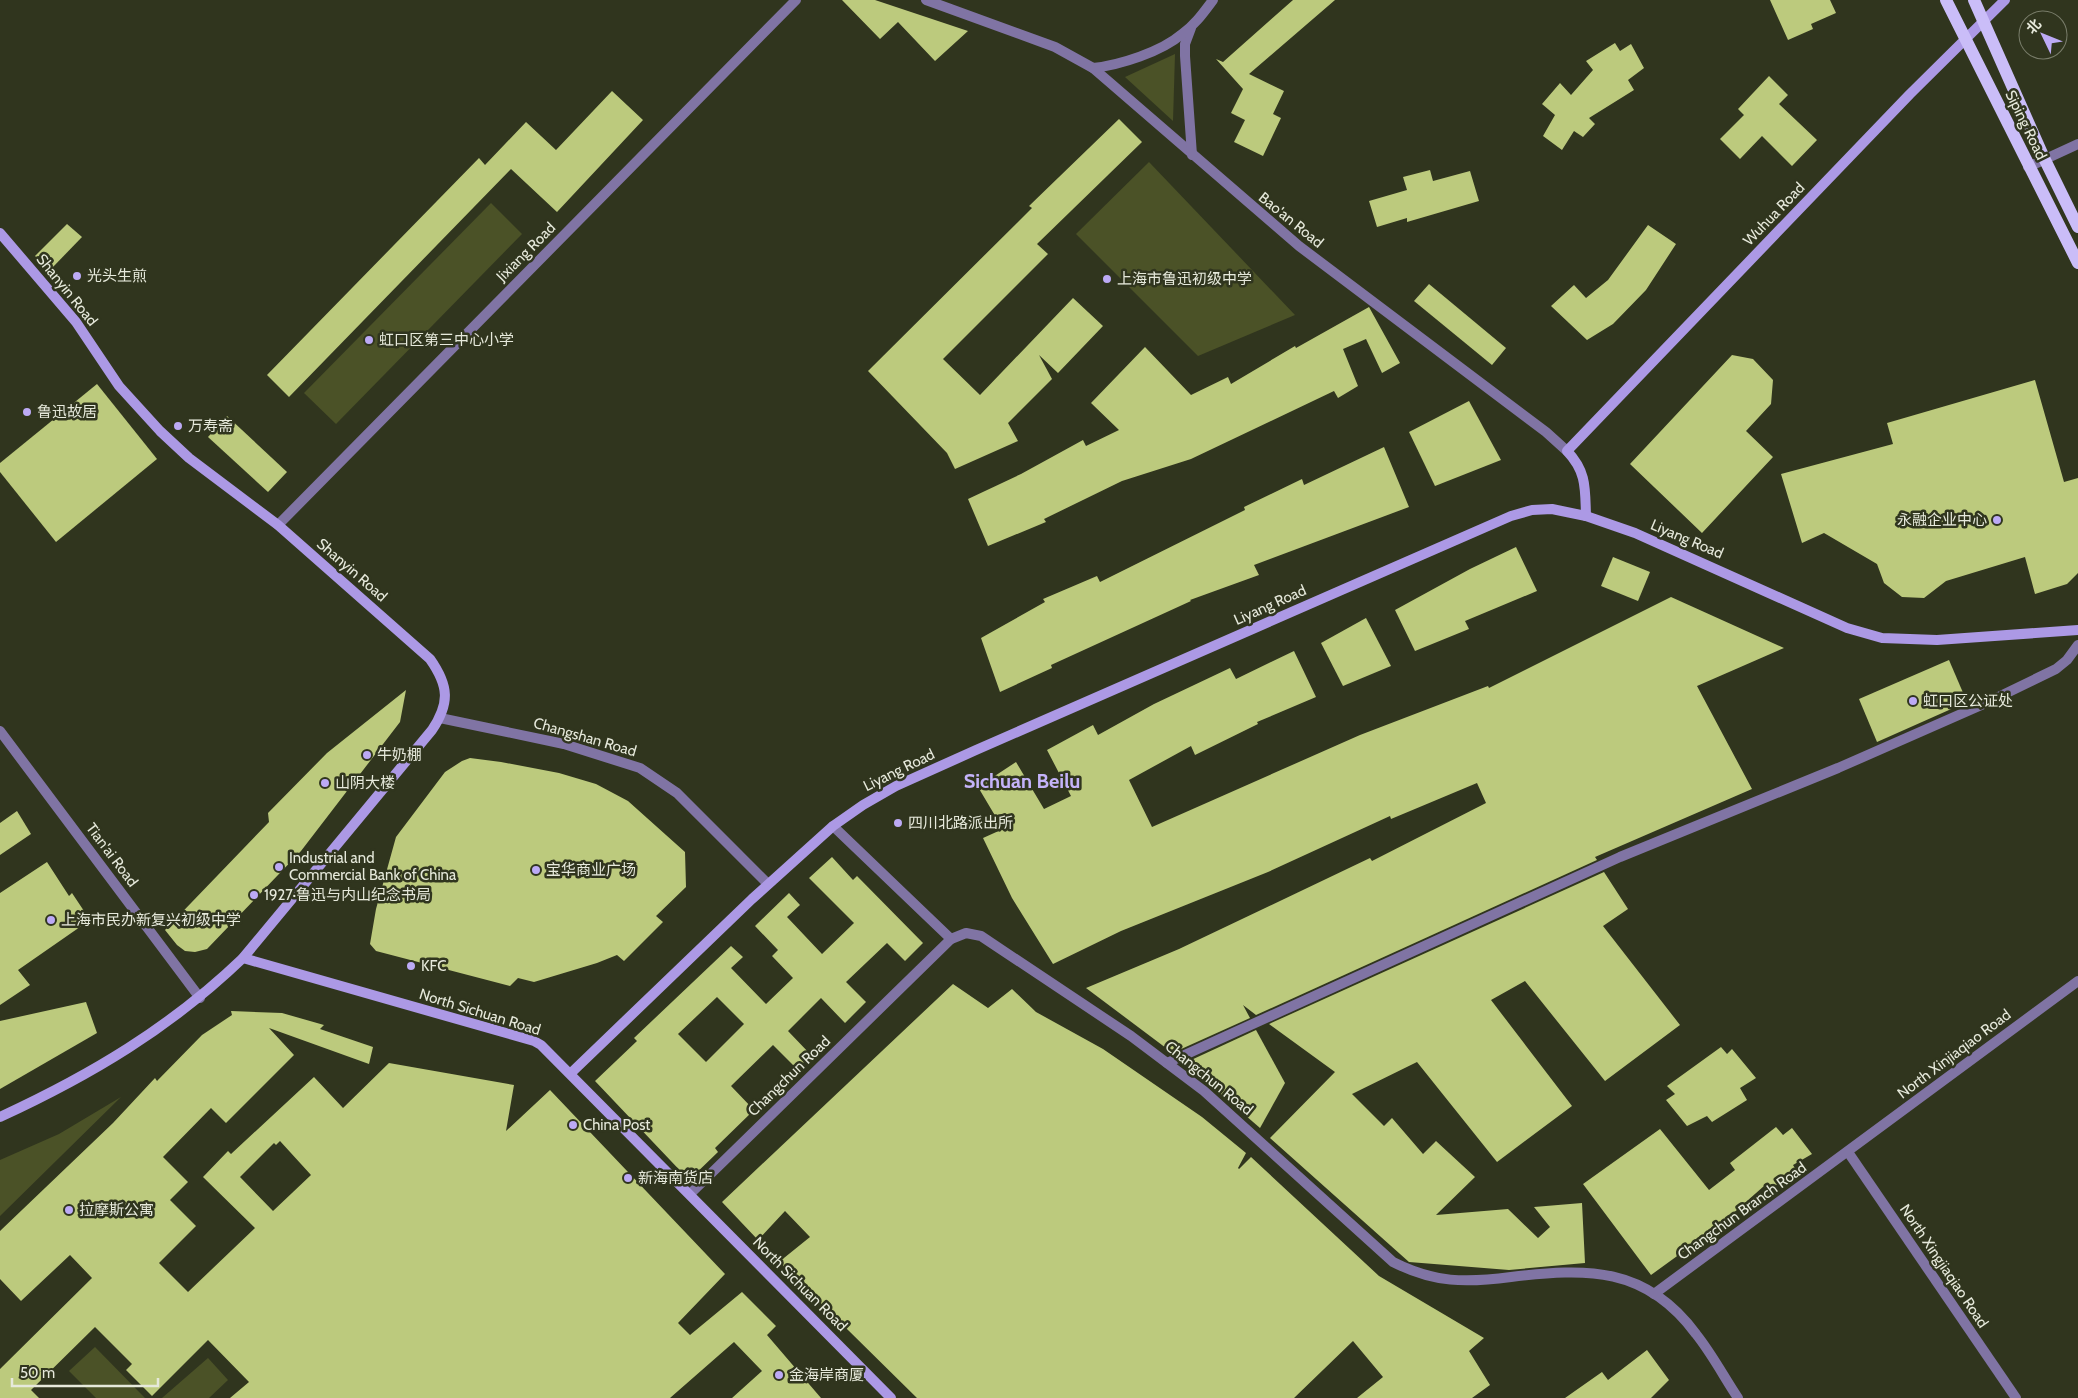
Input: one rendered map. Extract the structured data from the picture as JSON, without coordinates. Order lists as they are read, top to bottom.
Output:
{
  "streets": {
    "main road": ["Siping Road"],
    "street": [
      "Wuhua Road",
      "Bao'an Road",
      "Jixiang Road",
      "Shanyin Road",
      "Liyang Road",
      "Changshan Road",
      "Tian'ai Road",
      "North Sichuan Road",
      "North Xinjiaqiao Road",
      "Changchun Road",
      "Changchun Branch Road",
      "North Xingjiaqiao Road"
    ]
  },
  "crossings": [
    ["Siping Road", "Wuhua Road"],
    ["Wuhua Road", "Bao'an Road"],
    ["Bao'an Road", "Liyang Road"],
    ["Jixiang Road", "Shanyin Road"],
    ["Shanyin Road", "Changshan Road"],
    ["Shanyin Road", "North Sichuan Road"],
    ["Liyang Road", "Changshan Road"],
    ["Liyang Road", "North Sichuan Road"],
    ["North Sichuan Road", "Changchun Road"],
    ["North Xinjiaqiao Road", "Changchun Branch Road"],
    ["North Xinjiaqiao Road", "North Xingjiaqiao Road"],
    ["Changchun Road", "Changchun Branch Road"],
    ["Changchun Branch Road", "North Xingjiaqiao Road"]
  ],
  "districts": ["Sichuan Beilu"],
  "places": [
    "光头生煎",
    "上海市鲁迅初级中学",
    "虹口区第三中心小学",
    "鲁迅故居",
    "万寿斋",
    "永融企业中心",
    "虹口区公证处",
    "牛奶棚",
    "山阴大楼",
    "四川北路派出所",
    "Industrial and Commercial Bank of China",
    "宝华商业广场",
    "1927·鲁迅与内山纪念书局",
    "上海市民办新复兴初级中学",
    "KFC",
    "China Post",
    "新海南货店",
    "拉摩斯公寓",
    "金海岸商厦"
  ],
  "scale_bar": "50 m",
  "north": "top left"
}
